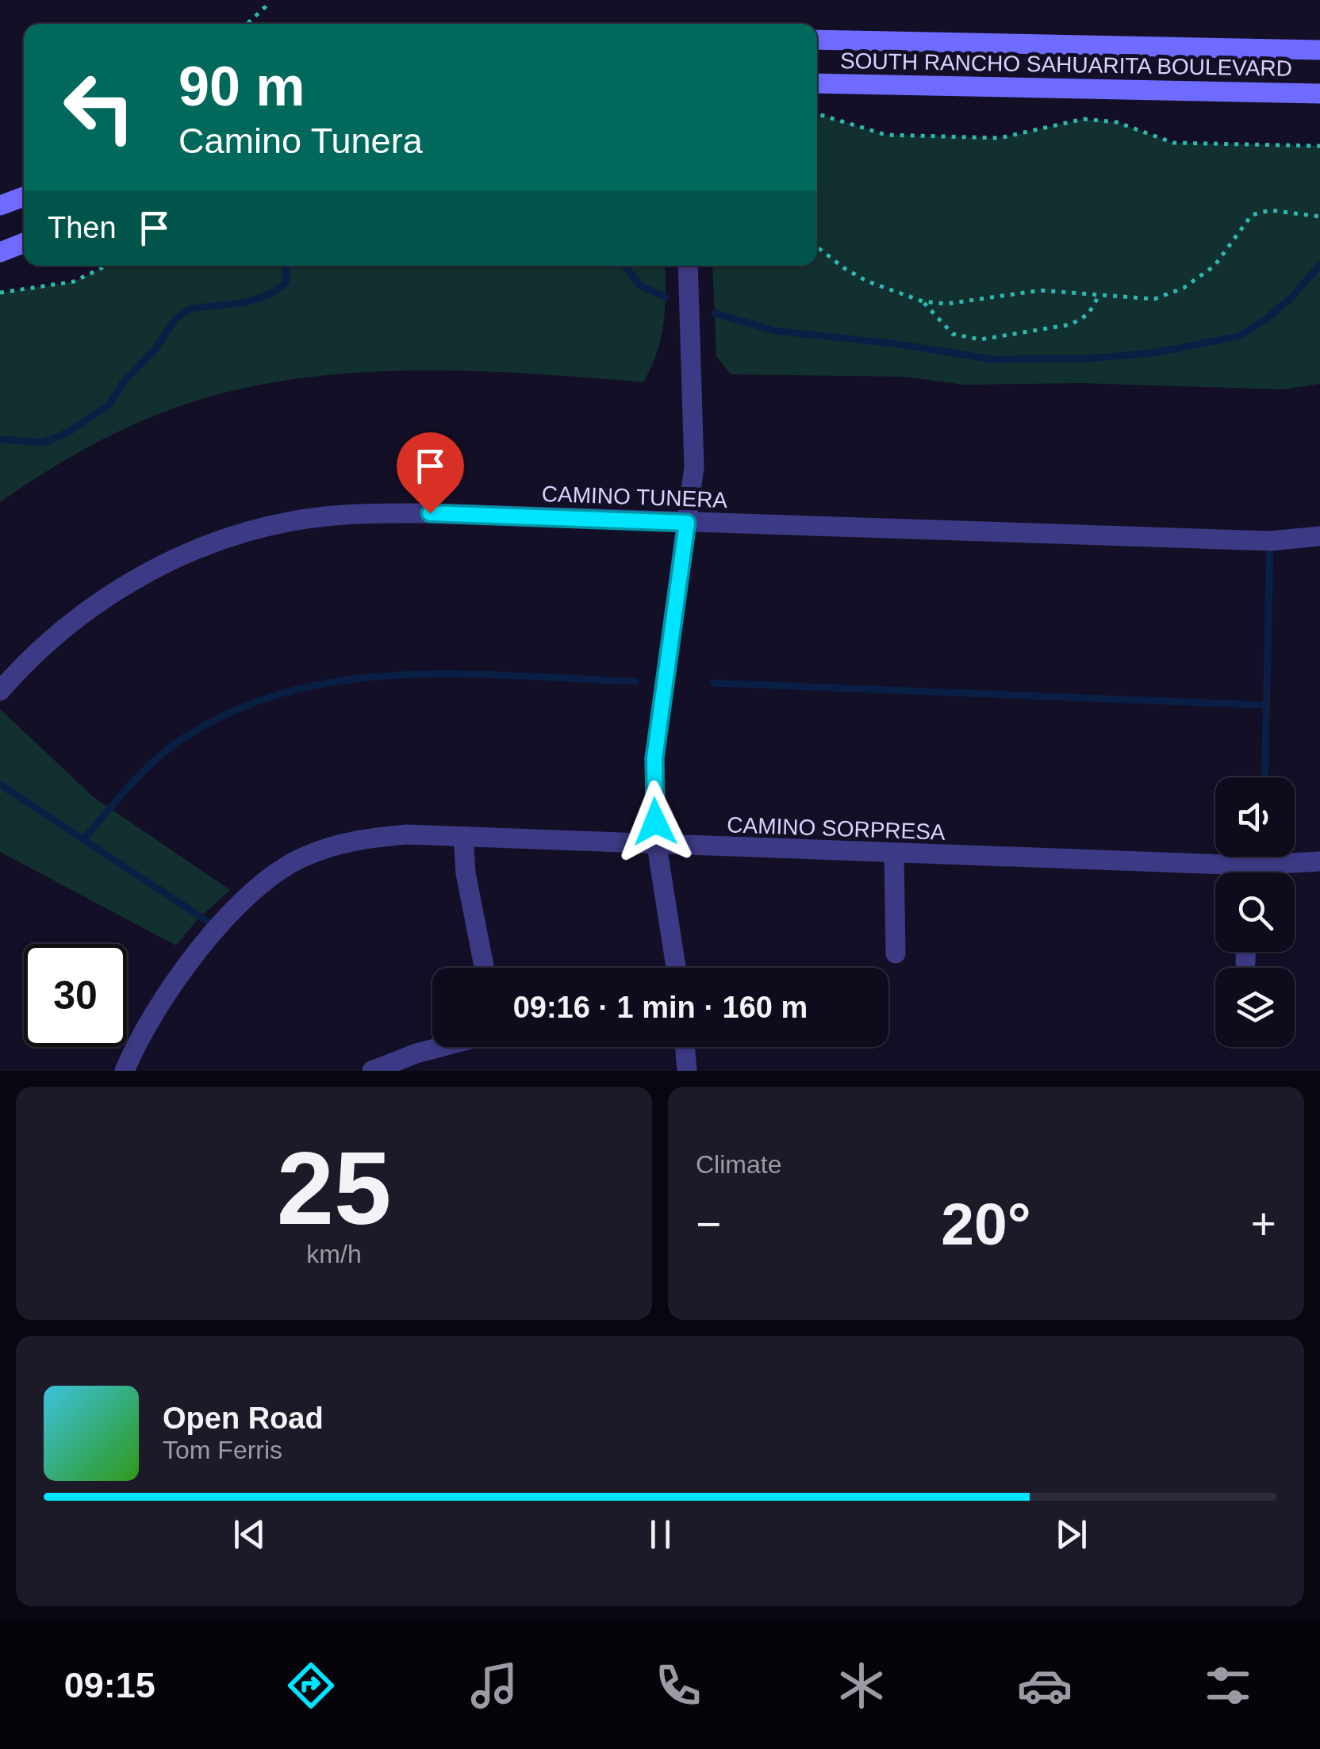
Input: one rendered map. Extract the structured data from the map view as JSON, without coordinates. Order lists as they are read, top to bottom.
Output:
{
  "streets": {
    "street": ["SOUTH RANCHO SAHUARITA BOULEVARD", "CAMINO TUNERA", "CAMINO SORPRESA"]
  },
  "page": {
    "turn": ["90 m", "Camino Tunera"],
    "then": "Then",
    "limit": "30",
    "trip": "09:16 · 1 min · 160 m",
    "tile": [
      ["25", "km/h"],
      "Climate"
    ],
    "heat": ["−", "20°", "+"],
    "song": ["Open Road", "Tom Ferris"],
    "tabs": "09:15"
  }
}
